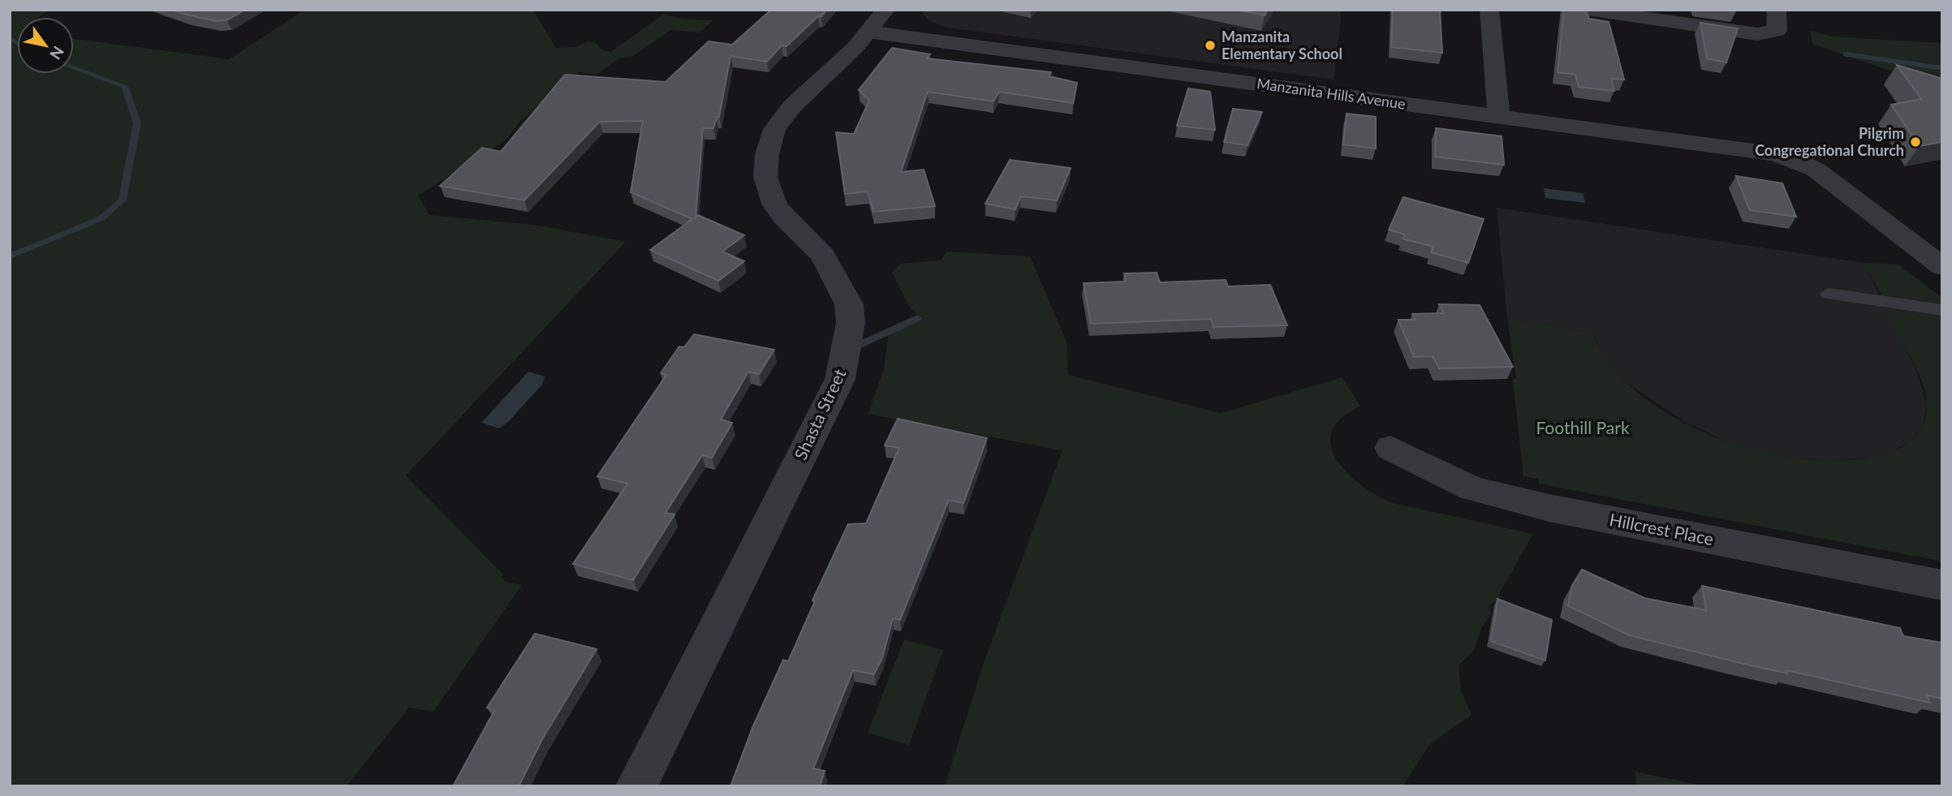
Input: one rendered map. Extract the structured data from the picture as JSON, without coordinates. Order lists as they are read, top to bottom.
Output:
{
  "streets": {
    "street": ["Manzanita Hills Avenue", "Shasta Street", "Hillcrest Place"]
  },
  "crossings": [
    ["Manzanita Hills Avenue", "Shasta Street"]
  ],
  "parks": ["Foothill Park"],
  "places": ["Manzanita Elementary School", "Pilgrim Congregational Church"],
  "north": "bottom right"
}
